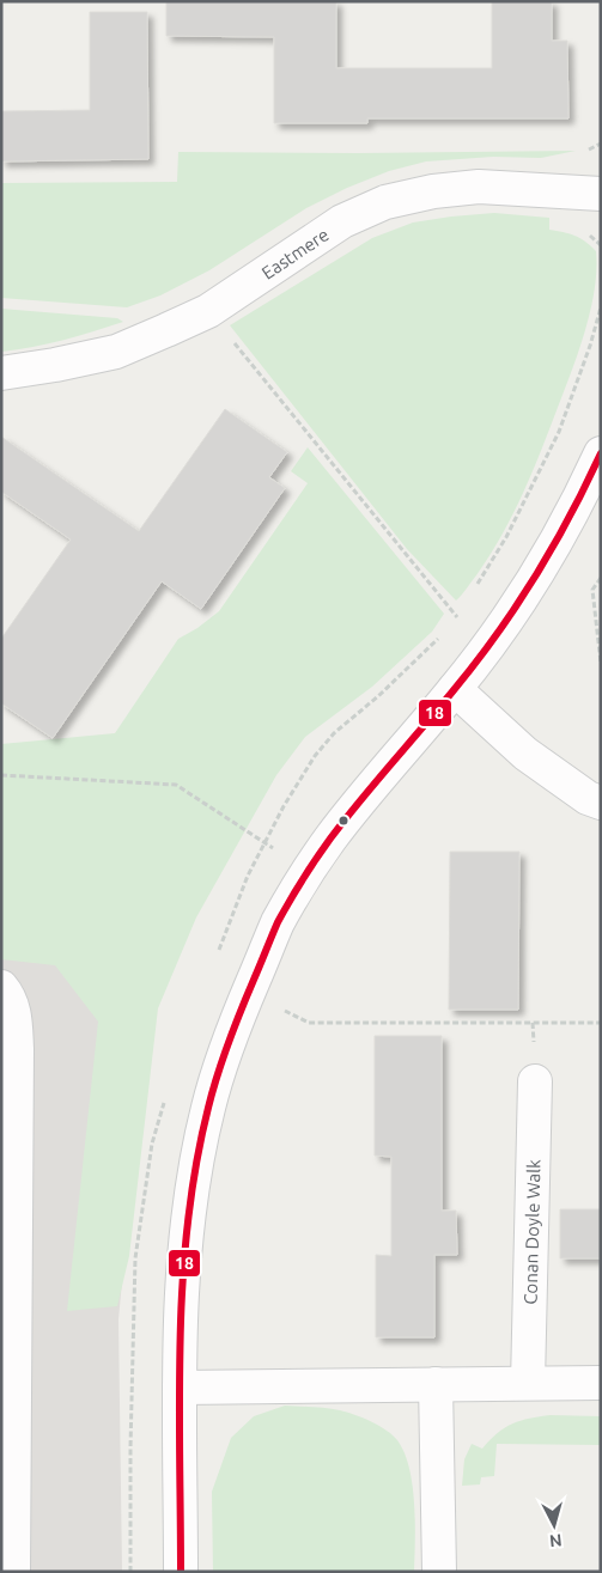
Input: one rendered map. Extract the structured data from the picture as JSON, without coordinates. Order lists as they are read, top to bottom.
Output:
{
  "streets": {
    "street": ["Eastmere", "Conan Doyle Walk"]
  },
  "lines": ["transit line 18"],
  "north": "bottom"
}
